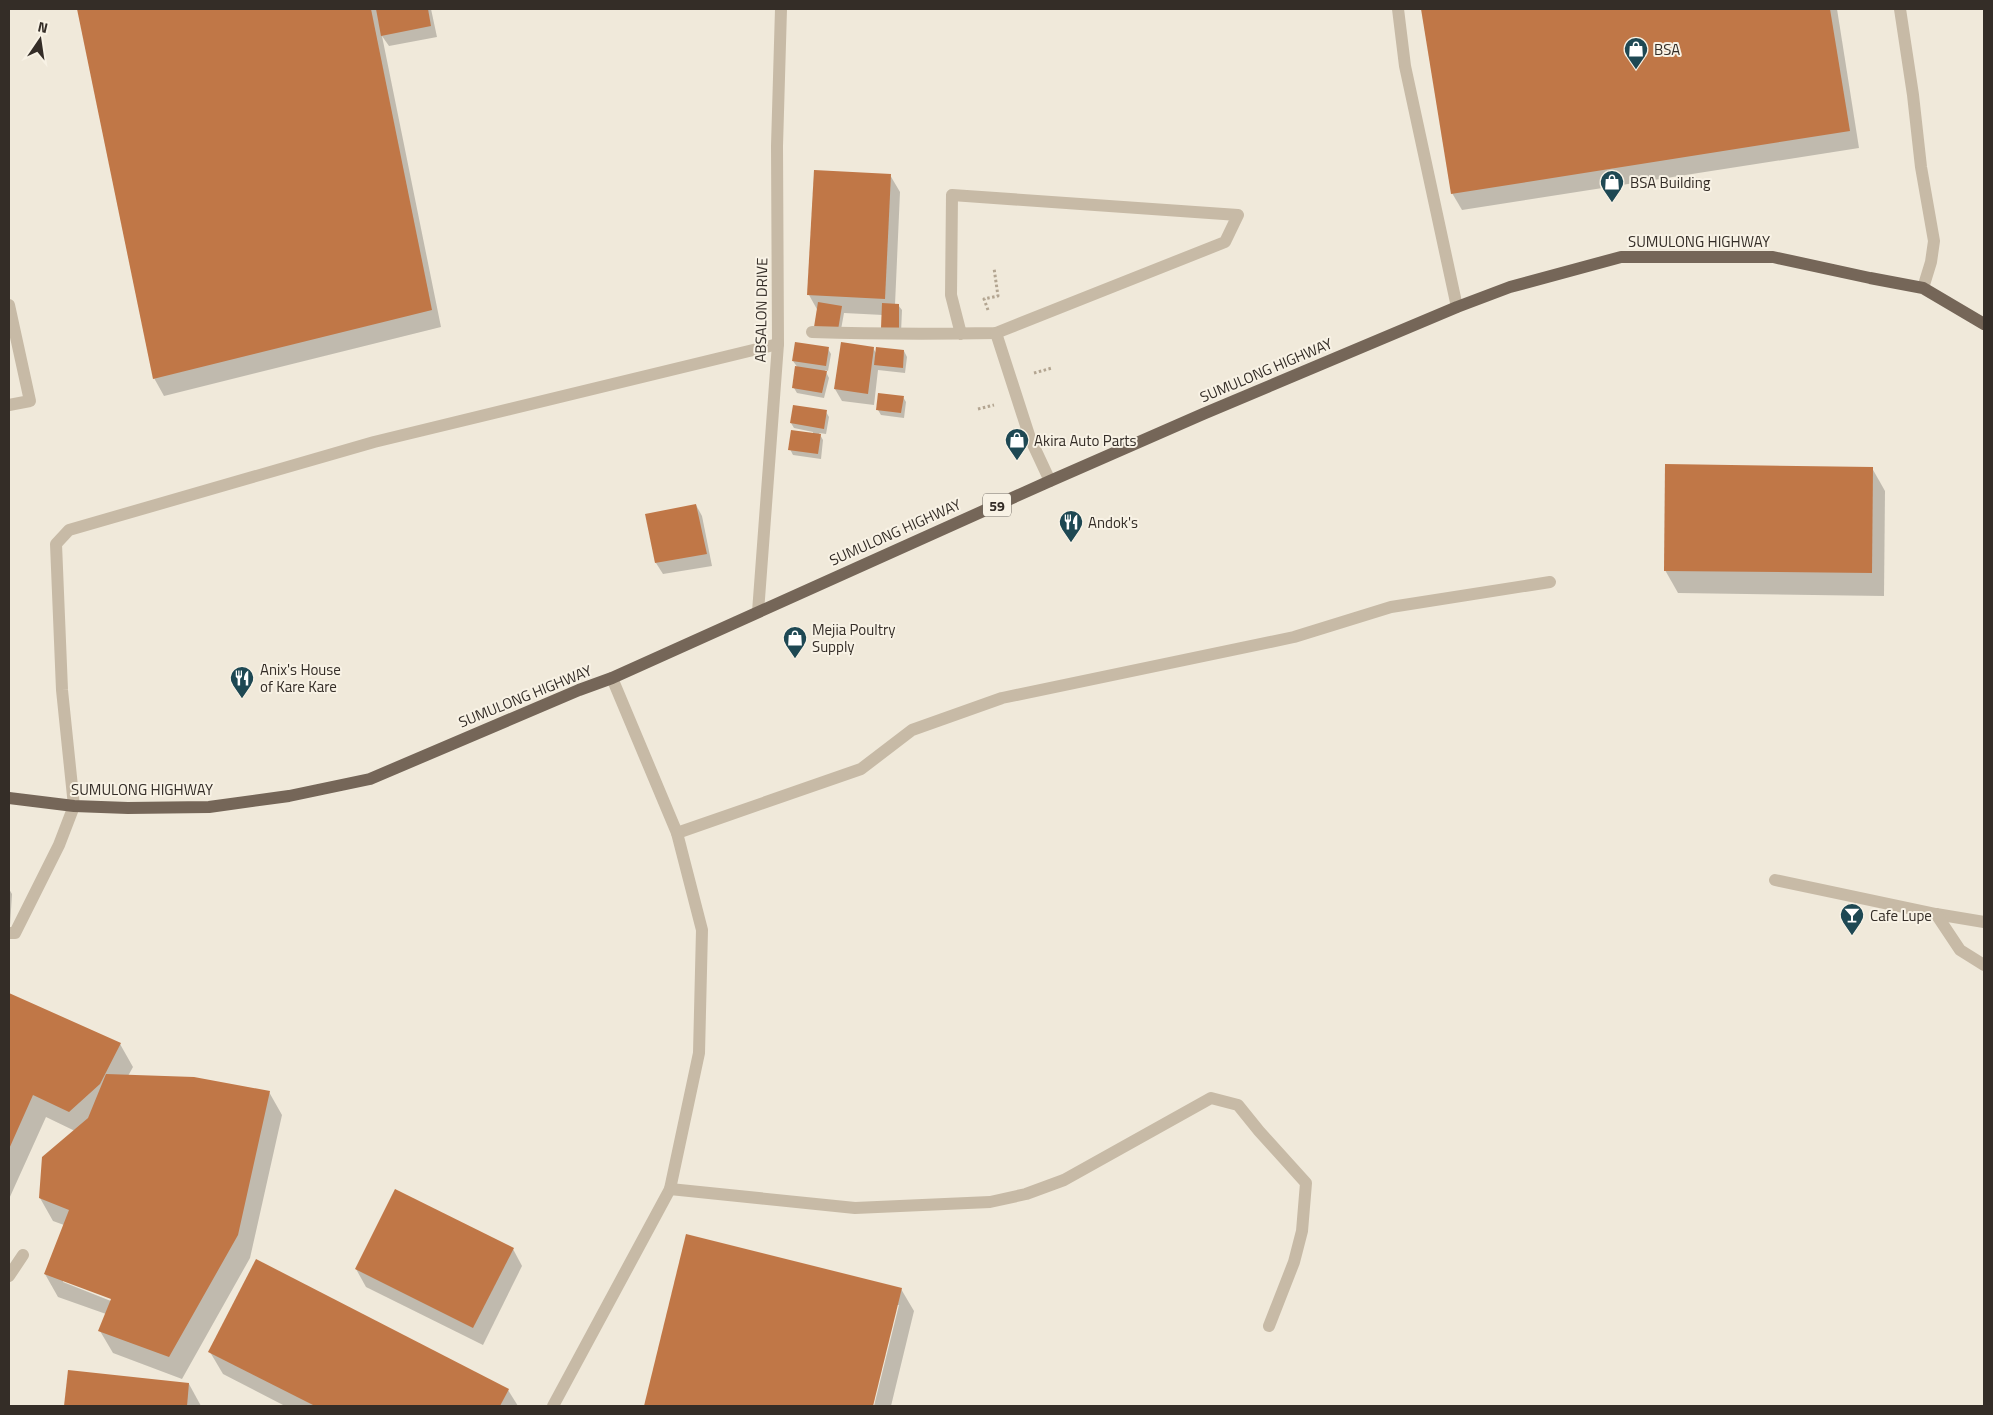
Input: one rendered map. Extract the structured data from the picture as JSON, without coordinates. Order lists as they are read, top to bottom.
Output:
{
  "streets": {
    "main road": ["SUMULONG HIGHWAY", "59"],
    "street": ["ABSALON DRIVE"]
  },
  "crossings": [
    ["SUMULONG HIGHWAY", "ABSALON DRIVE"]
  ],
  "places": {
    "shop": [
      "BSA",
      "BSA Building",
      "Akira Auto Parts",
      "Mejia Poultry Supply"
    ],
    "restaurant": ["Andok's", "Anix's House of Kare Kare"],
    "bar": ["Cafe Lupe"]
  },
  "north": "top"
}
